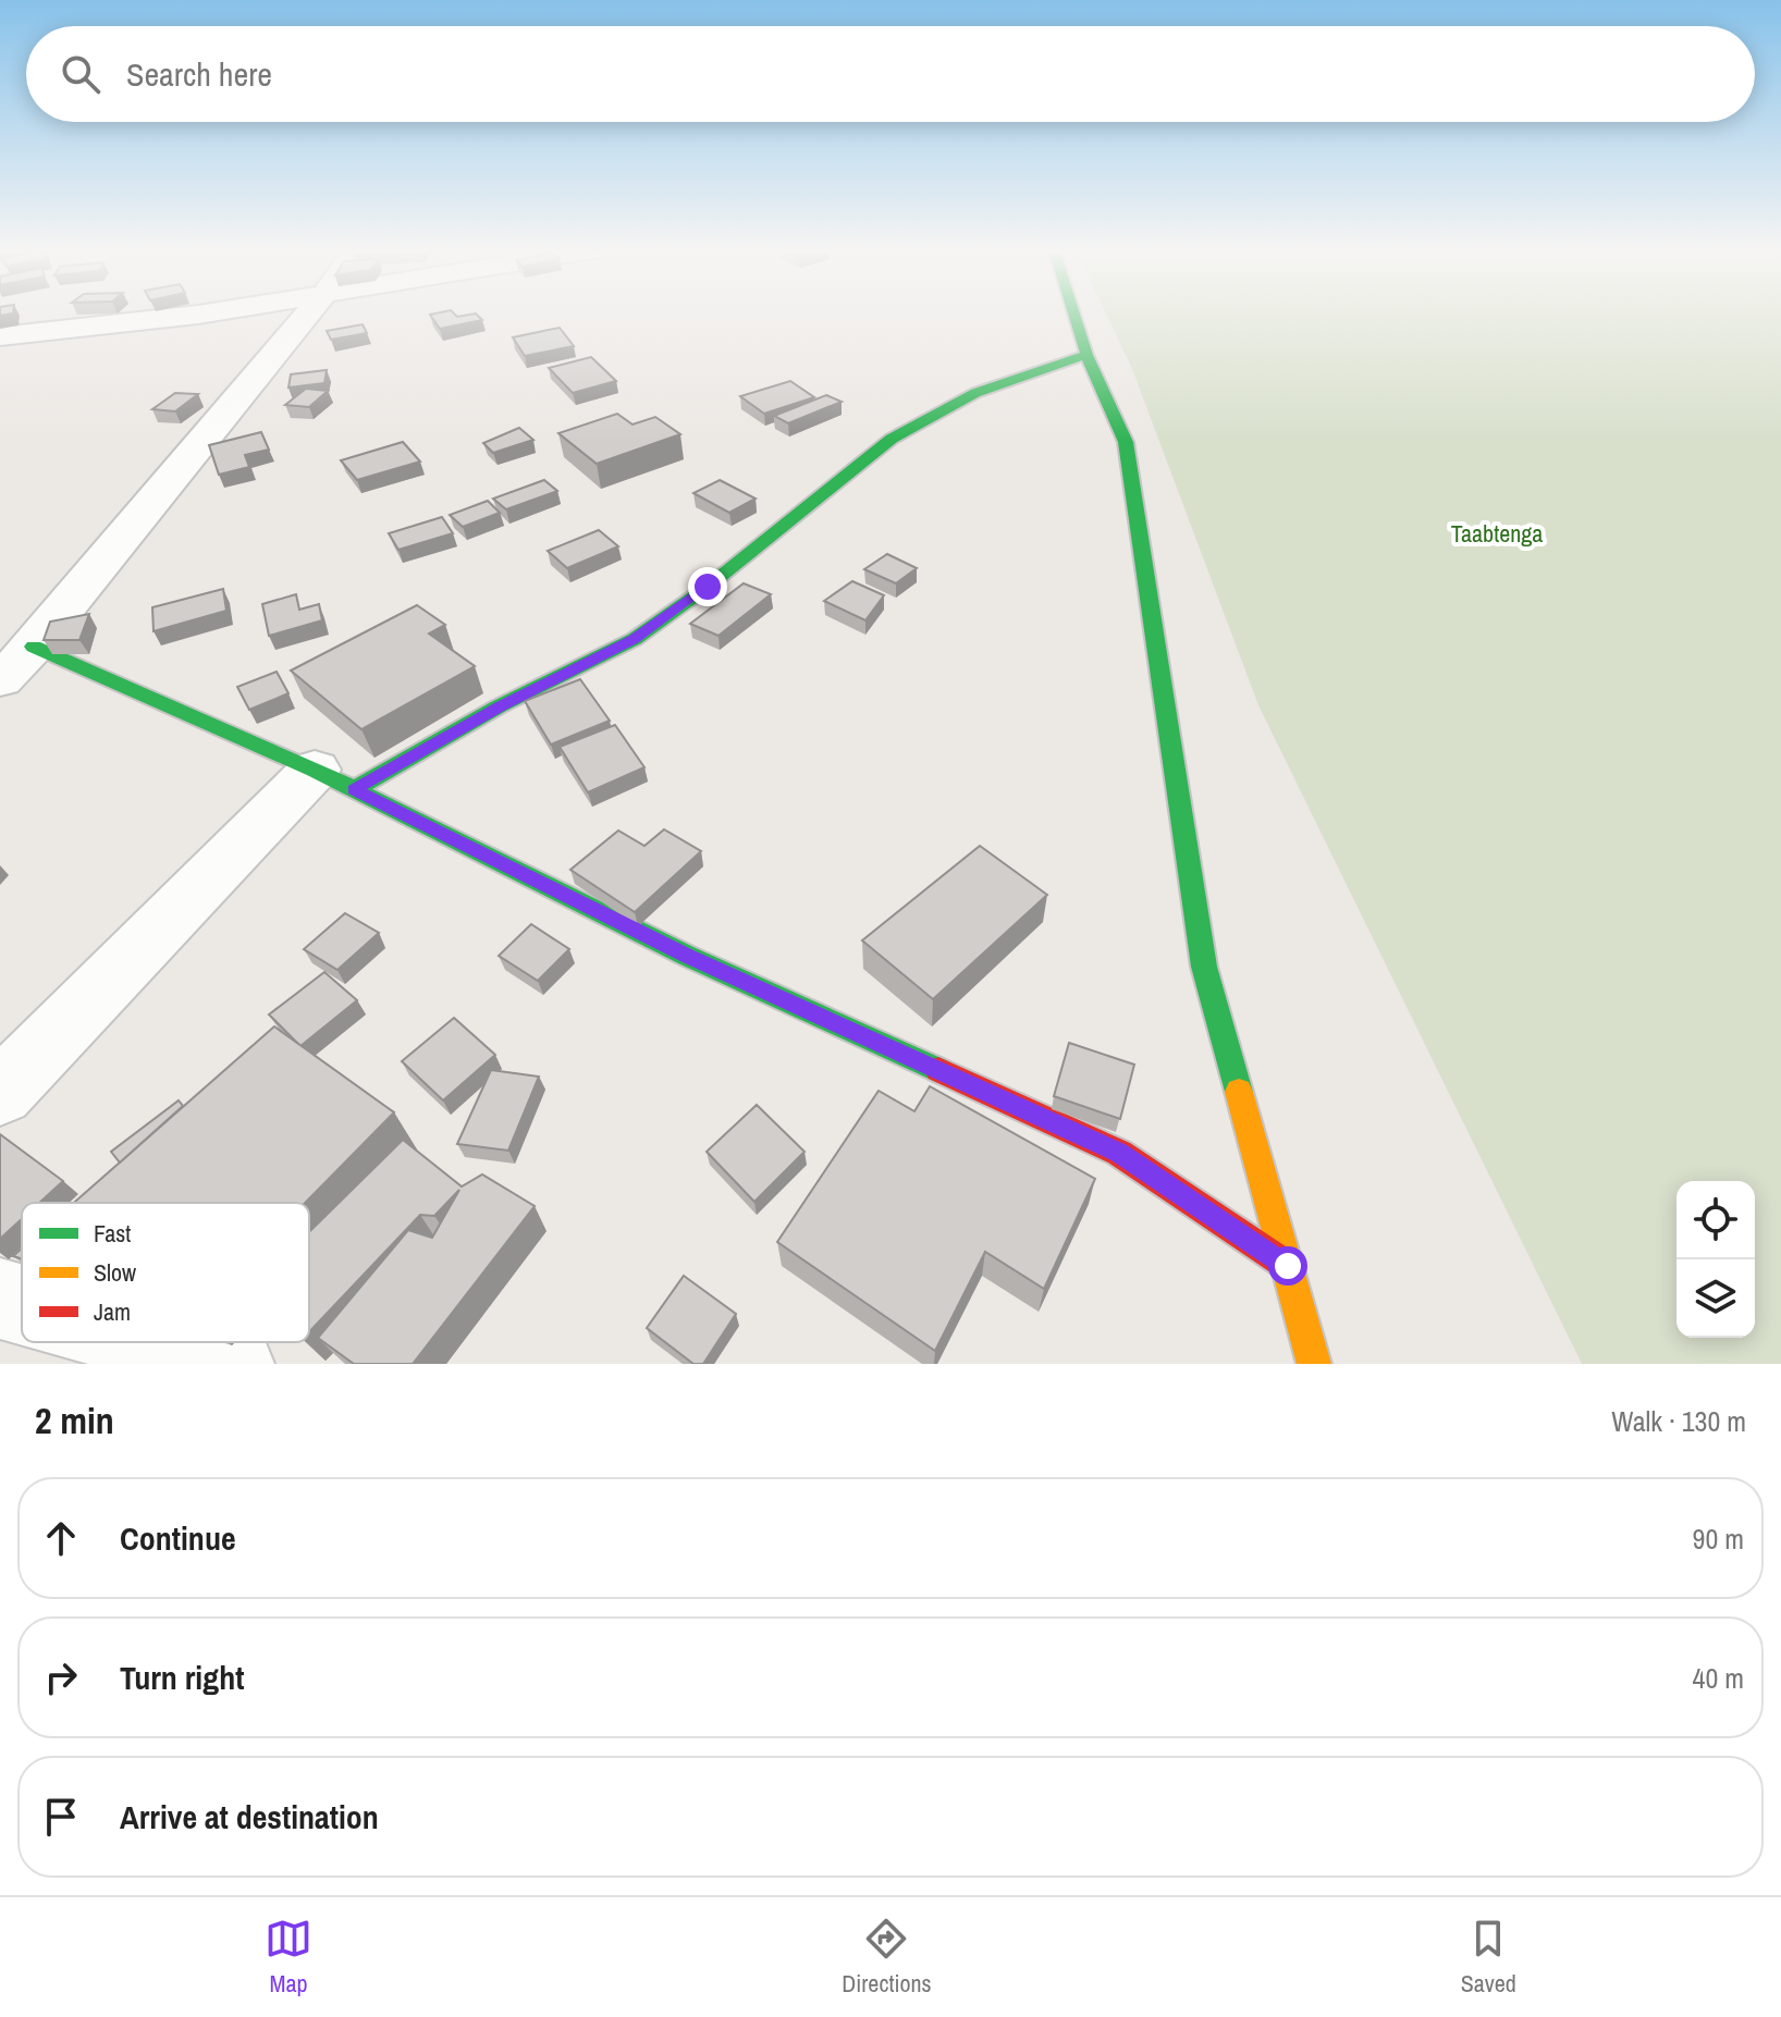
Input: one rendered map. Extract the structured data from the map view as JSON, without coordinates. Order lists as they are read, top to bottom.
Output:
{
  "parks": ["Taabtenga"],
  "legend": ["Fast", "Slow", "Jam"],
  "page": {
    "search": "Search here",
    "heading": ["2 min", "Walk · 130 m"],
    "list": [
      ["Continue", "90 m"],
      ["Turn right", "40 m"],
      "Arrive at destination"
    ],
    "nav": ["Map", "Directions", "Saved"]
  }
}
